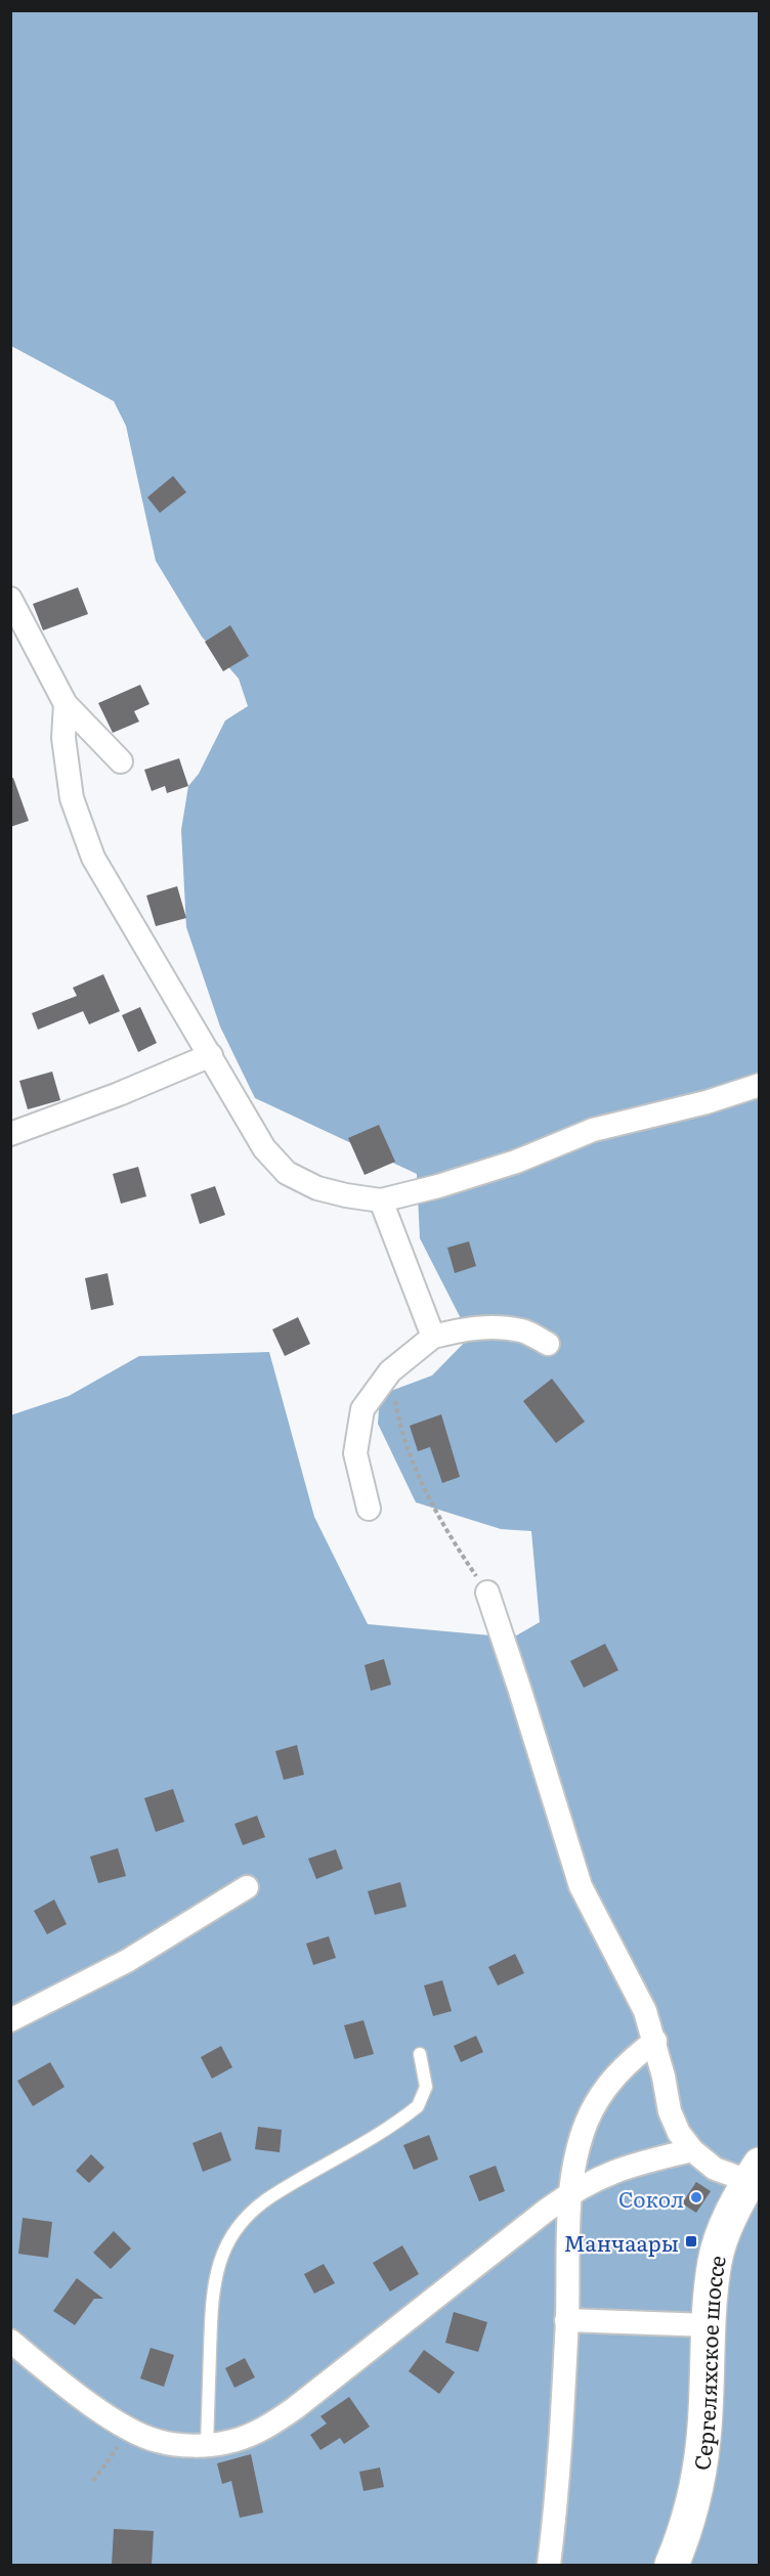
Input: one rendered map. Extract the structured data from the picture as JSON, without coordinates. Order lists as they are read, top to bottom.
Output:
{
  "streets": {
    "main road": ["Сергеляхское шоссе"]
  },
  "places": {
    "other": ["Сокол"],
    "transit": ["Манчаары"]
  }
}
